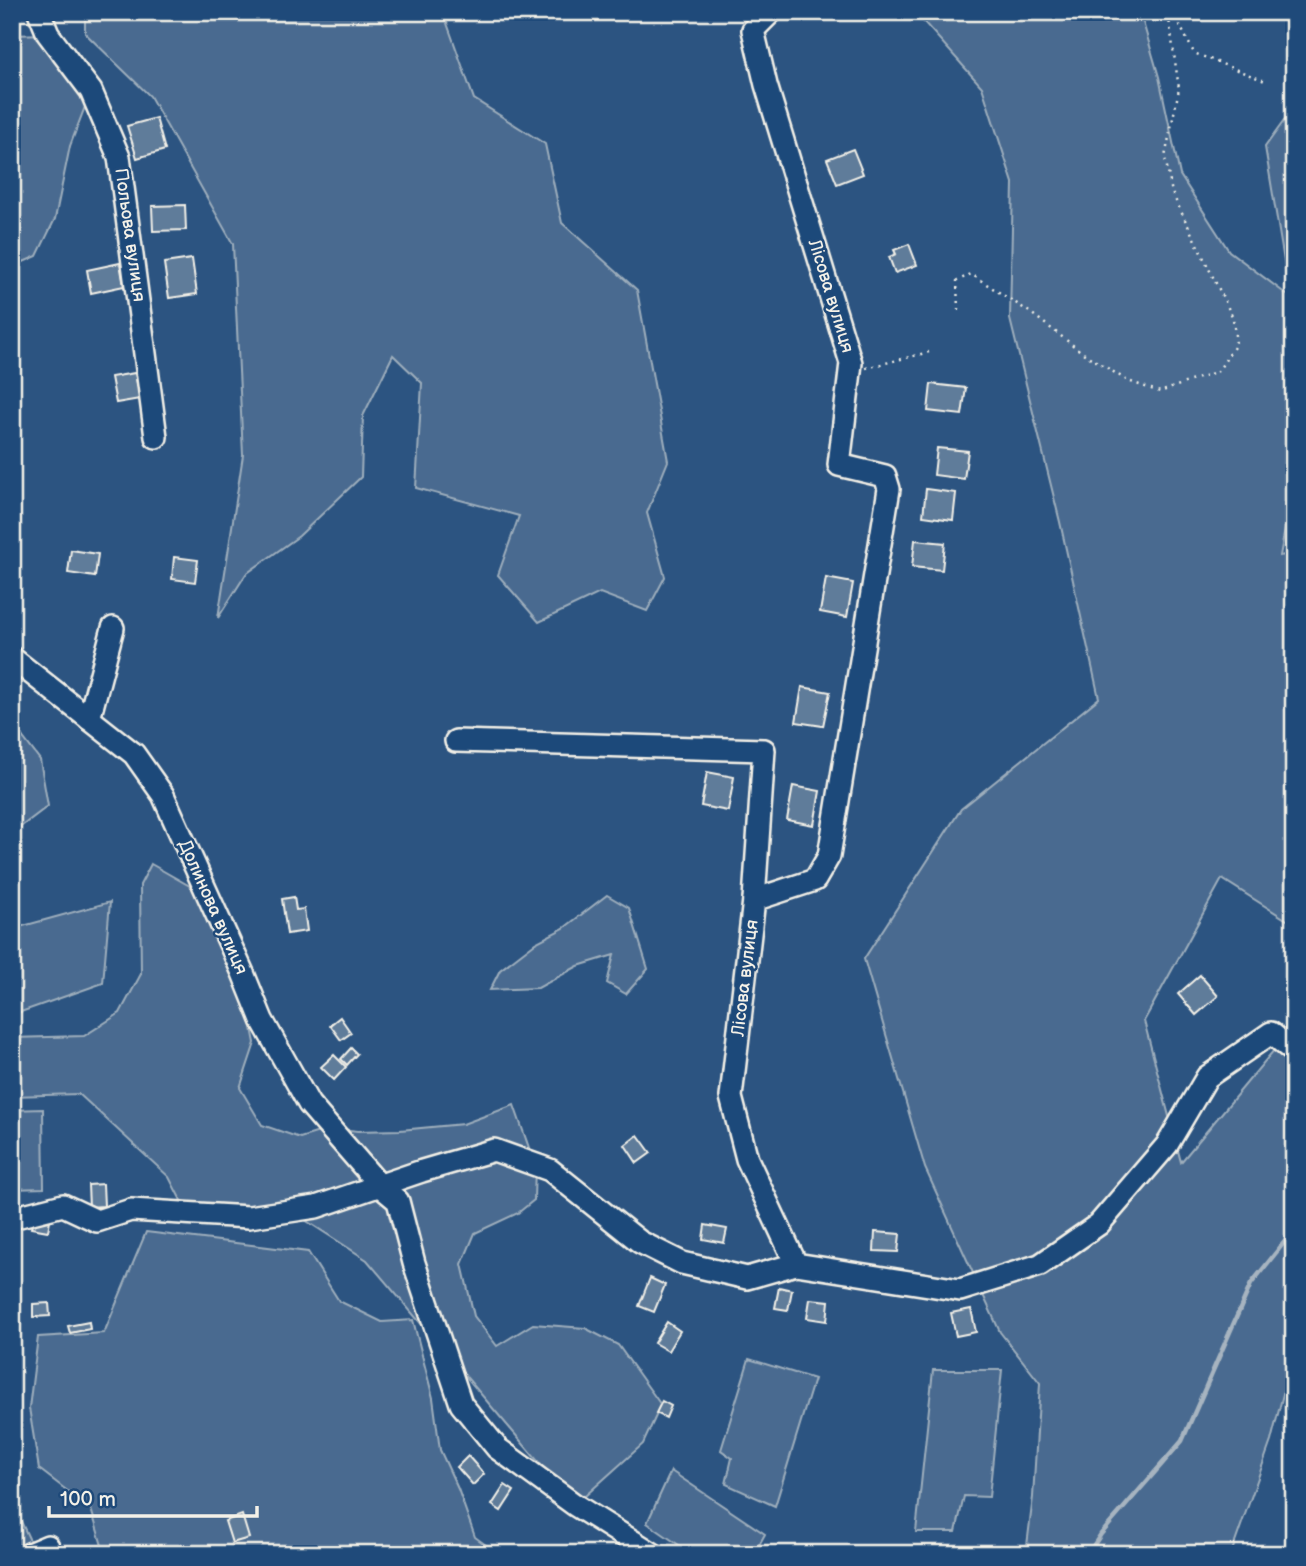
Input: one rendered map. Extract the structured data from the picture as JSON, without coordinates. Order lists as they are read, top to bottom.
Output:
{
  "streets": {
    "street": ["Польова вулиця", "Лісова вулиця", "Долинова вулиця"]
  },
  "scale_bar": "100 m"
}
